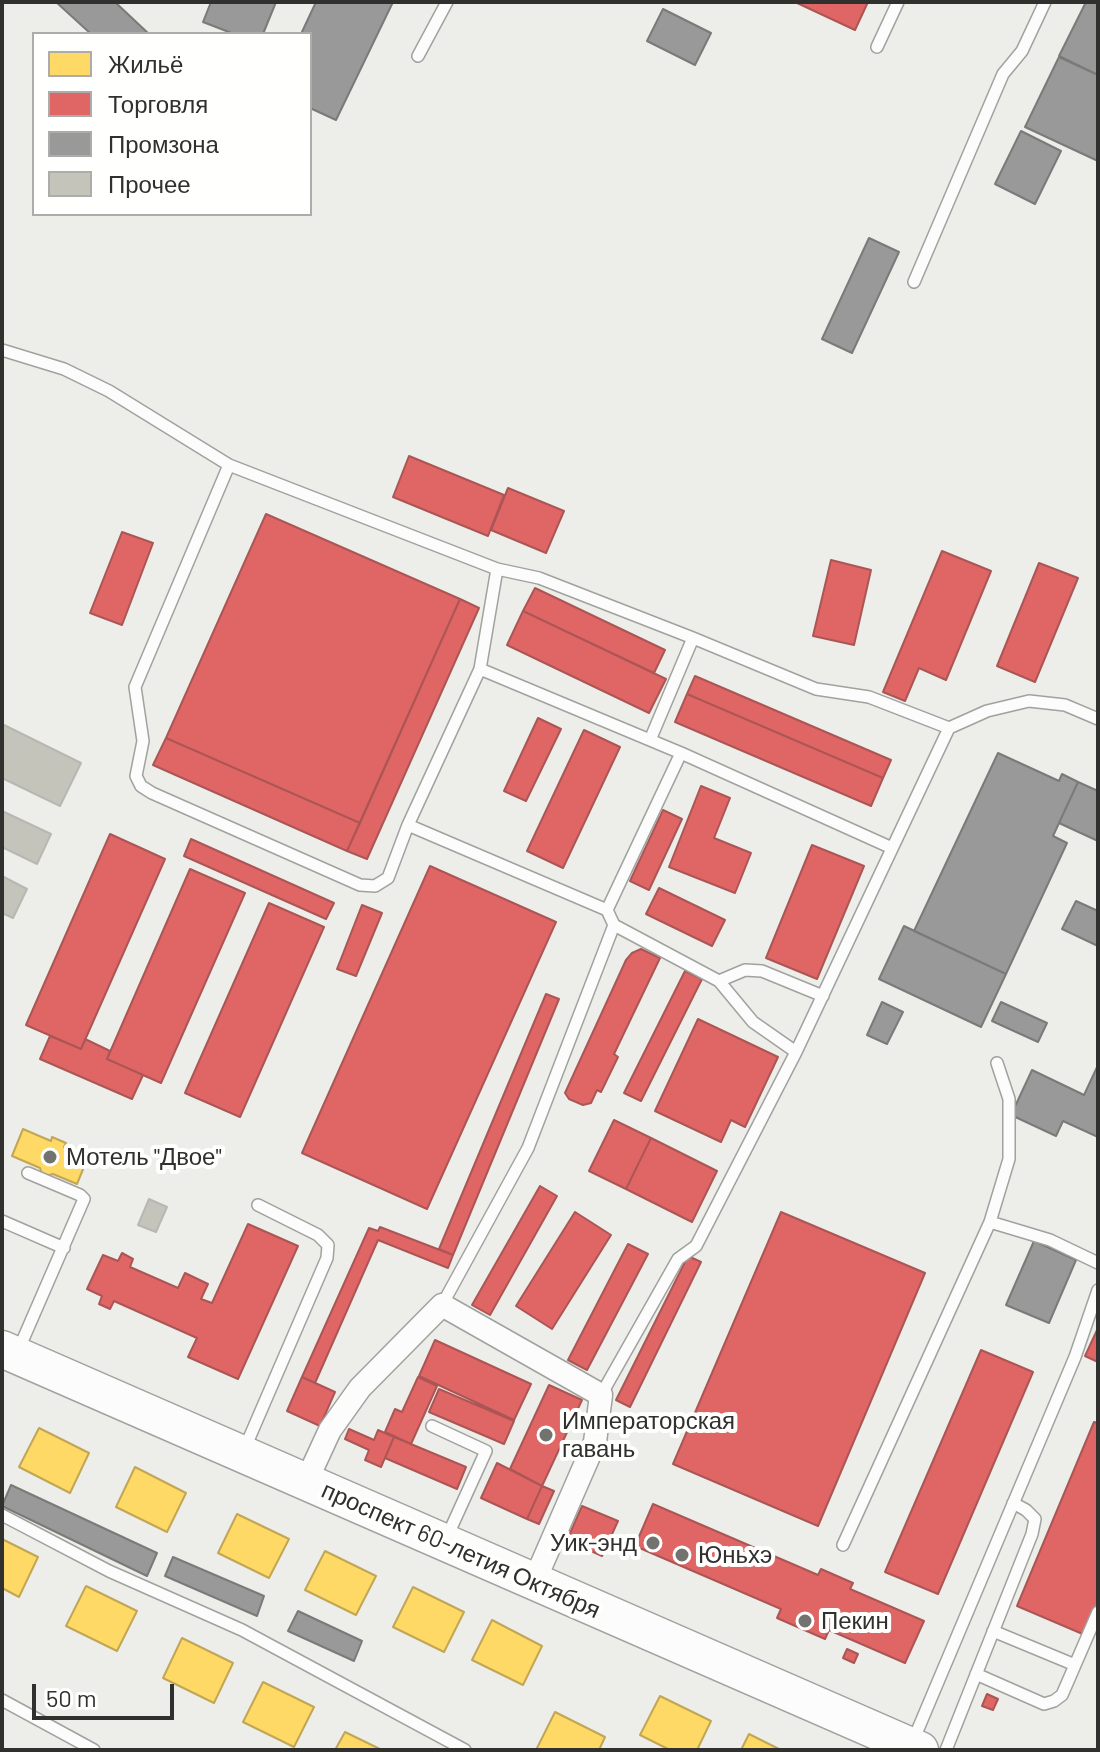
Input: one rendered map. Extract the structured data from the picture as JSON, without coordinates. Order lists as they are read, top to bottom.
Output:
{
  "streets": {
    "highway": ["проспект 60-летия Октября"]
  },
  "places": [
    "Мотель \"Двое\"",
    "Императорская гавань",
    "Уик-энд",
    "Юньхэ",
    "Пекин"
  ],
  "legend": [
    "Жильё",
    "Торговля",
    "Промзона",
    "Прочее"
  ],
  "scale_bar": "50 m"
}
